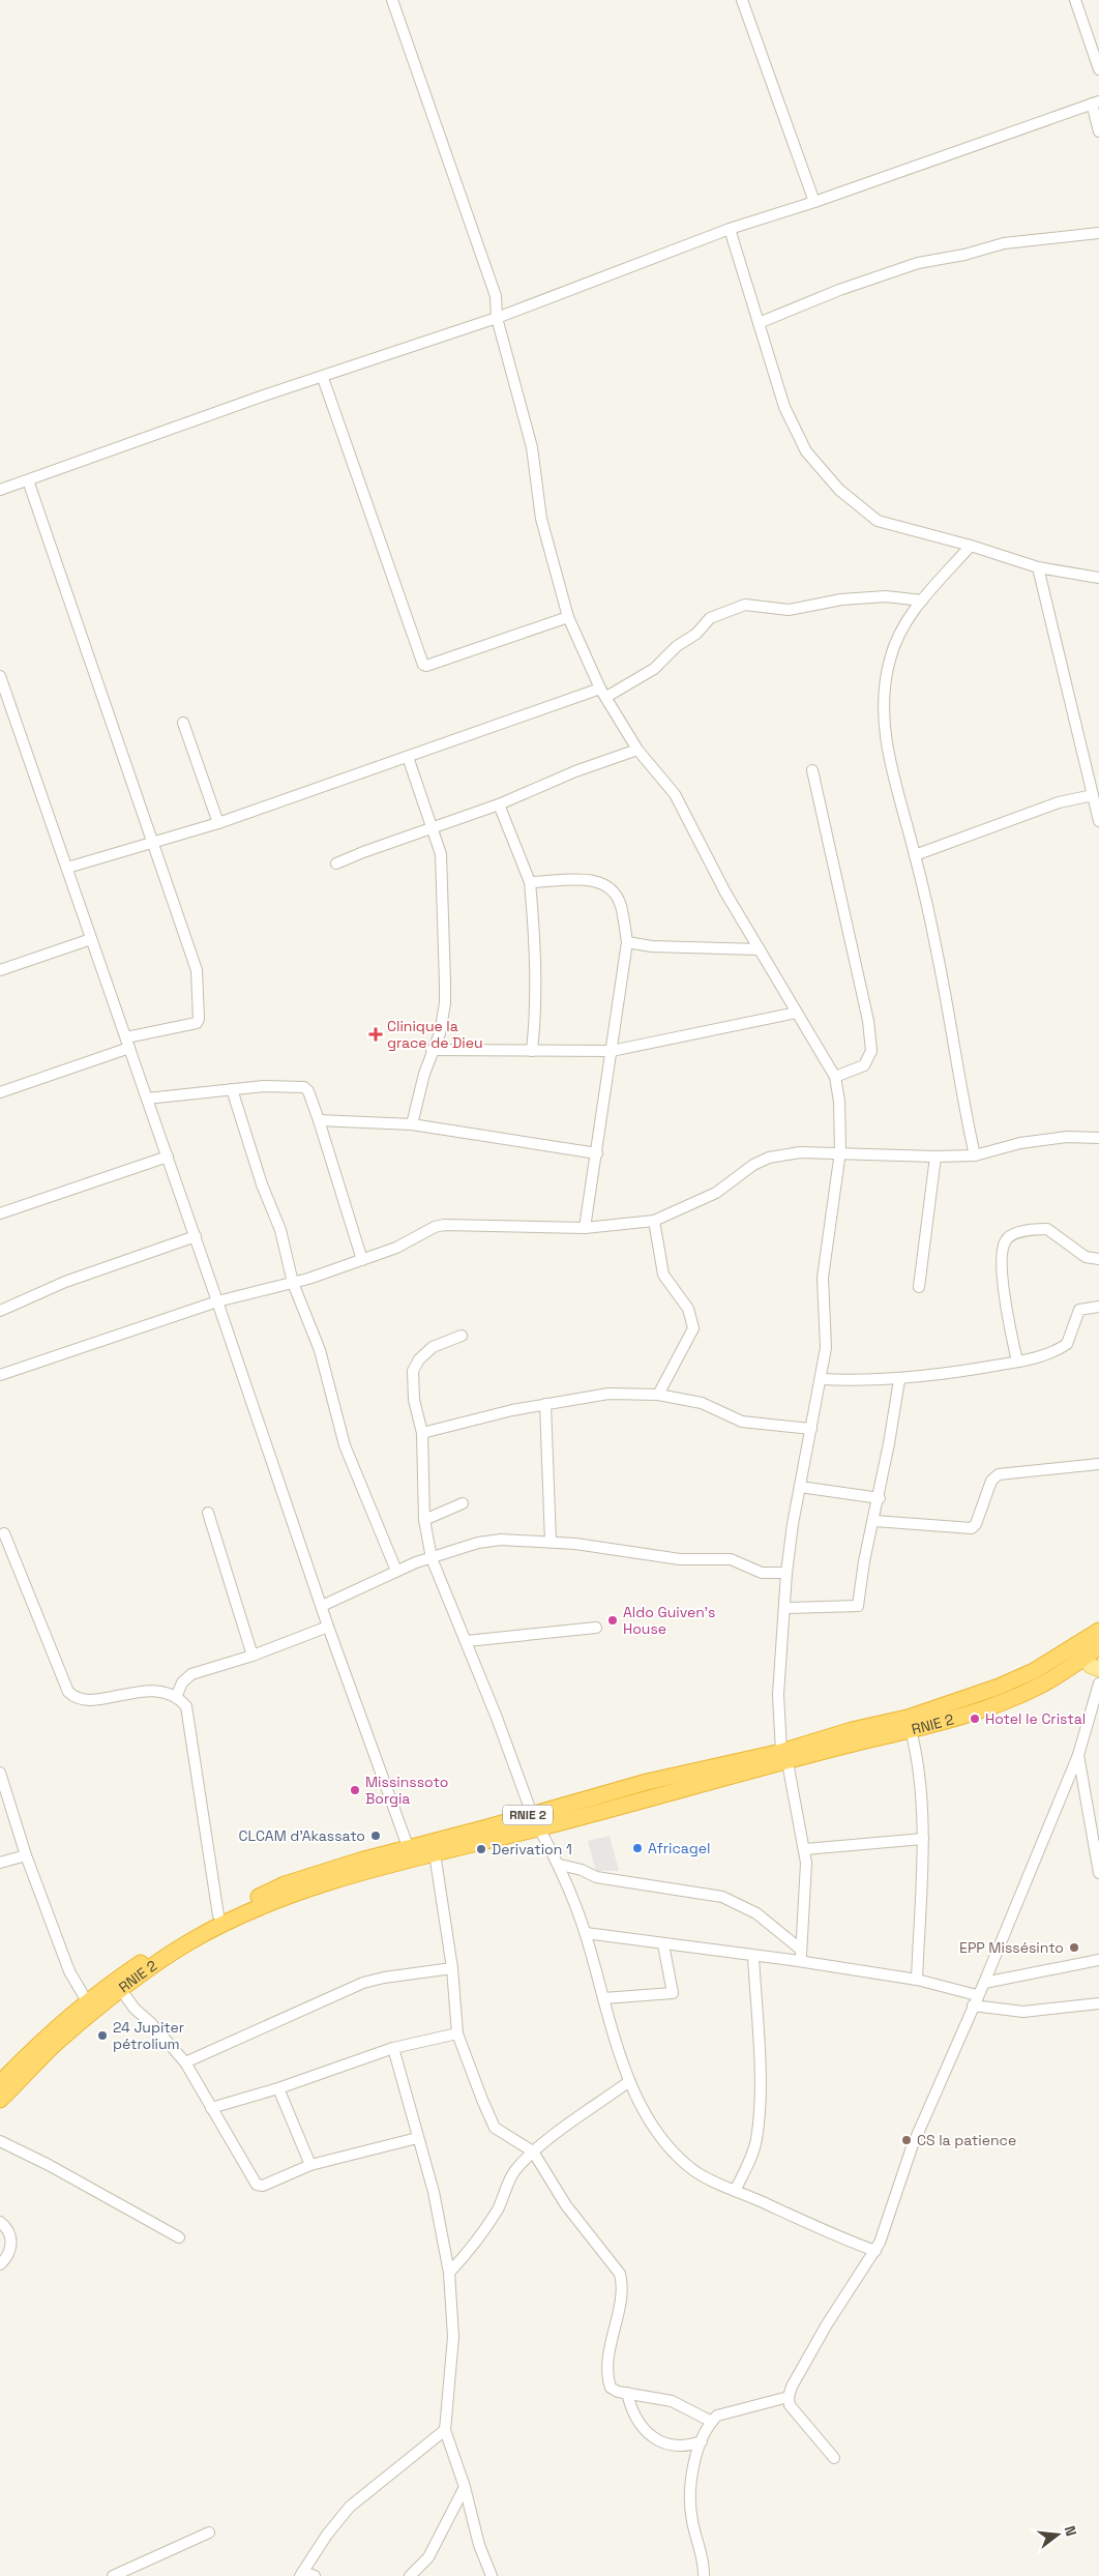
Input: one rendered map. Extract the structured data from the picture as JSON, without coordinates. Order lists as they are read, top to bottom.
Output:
{
  "streets": {
    "highway": ["RNIE 2"]
  },
  "places": {
    "health": ["Clinique la grace de Dieu"],
    "other": [
      "Aldo Guiven's House",
      "Hotel le Cristal",
      "Missinssoto Borgia",
      "CLCAM d'Akassato",
      "Africagel",
      "Derivation 1",
      "EPP Missésinto",
      "24 Jupiter pétrolium",
      "CS la patience"
    ]
  },
  "north": "right"
}
